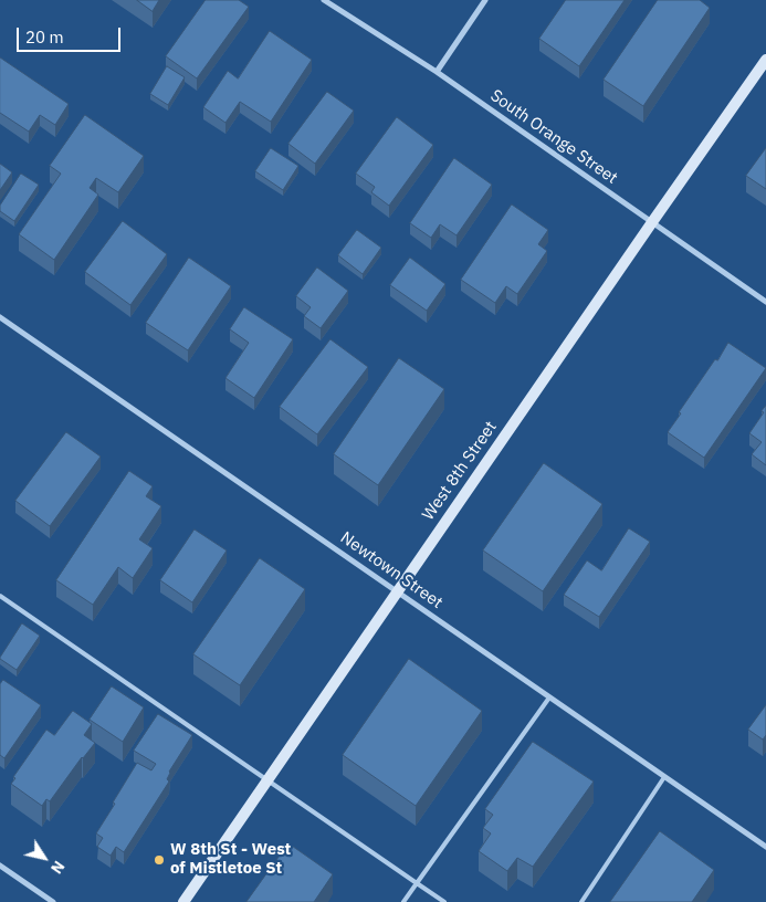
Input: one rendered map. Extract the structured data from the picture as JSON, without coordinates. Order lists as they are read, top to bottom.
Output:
{
  "streets": {
    "main road": ["West 8th Street"],
    "street": ["South Orange Street", "Newtown Street"]
  },
  "crossings": [
    ["South Orange Street", "West 8th Street"],
    ["West 8th Street", "Newtown Street"]
  ],
  "places": ["W 8th St - West of Mistletoe St"],
  "scale_bar": "20 m",
  "north": "bottom right"
}
